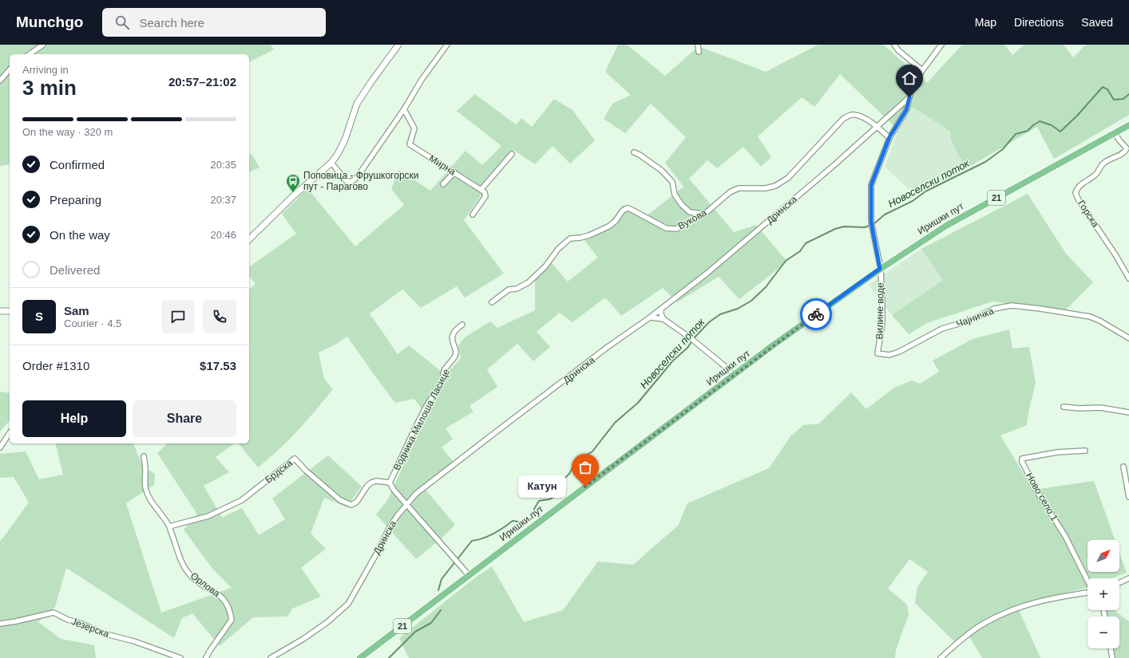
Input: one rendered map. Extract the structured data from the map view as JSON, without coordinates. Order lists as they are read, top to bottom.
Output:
{
  "streets": {
    "main road": ["21", "Иришки пут"],
    "street": [
      "Мирна",
      "Дринска",
      "Горска",
      "Вукова",
      "Вилине воде",
      "Чајничка",
      "Водника Милоша Ласице",
      "Брдска",
      "Ново село 1",
      "Орлова",
      "Језерска"
    ]
  },
  "crossings": [
    ["Дринска", "Вукова"],
    ["Дринска", "Вилине воде"],
    ["Горска", "Иришки пут"],
    ["Иришки пут", "Вилине воде"],
    ["Вукова", "Вилине воде"],
    ["Вилине воде", "Чајничка"],
    ["Водника Милоша Ласице", "Брдска"],
    ["Брдска", "Орлова"]
  ],
  "water": ["Новоселски поток"],
  "places": {
    "bus stop": ["Поповица - Фрушкогорски пут - Парагово"],
    "other": ["Катун"]
  },
  "north": "top right",
  "page": {
    "header": "Munchgo",
    "search": "Search here",
    "nav": ["Map", "Directions", "Saved"],
    "heading": ["3 min", "Arriving in", "20:57–21:02"],
    "panel": [
      "Sam",
      "Courier · 4.5",
      "Order #1310",
      "$17.53"
    ],
    "bar": "On the way · 320 m",
    "list": [
      ["Confirmed", "20:35"],
      ["Preparing", "20:37"],
      ["On the way", "20:46"],
      "Delivered"
    ],
    "round": "S",
    "buttons": ["Help", "Share"],
    "bubble": "Катун",
    "map_buttons": ["+", "−"]
  }
}
